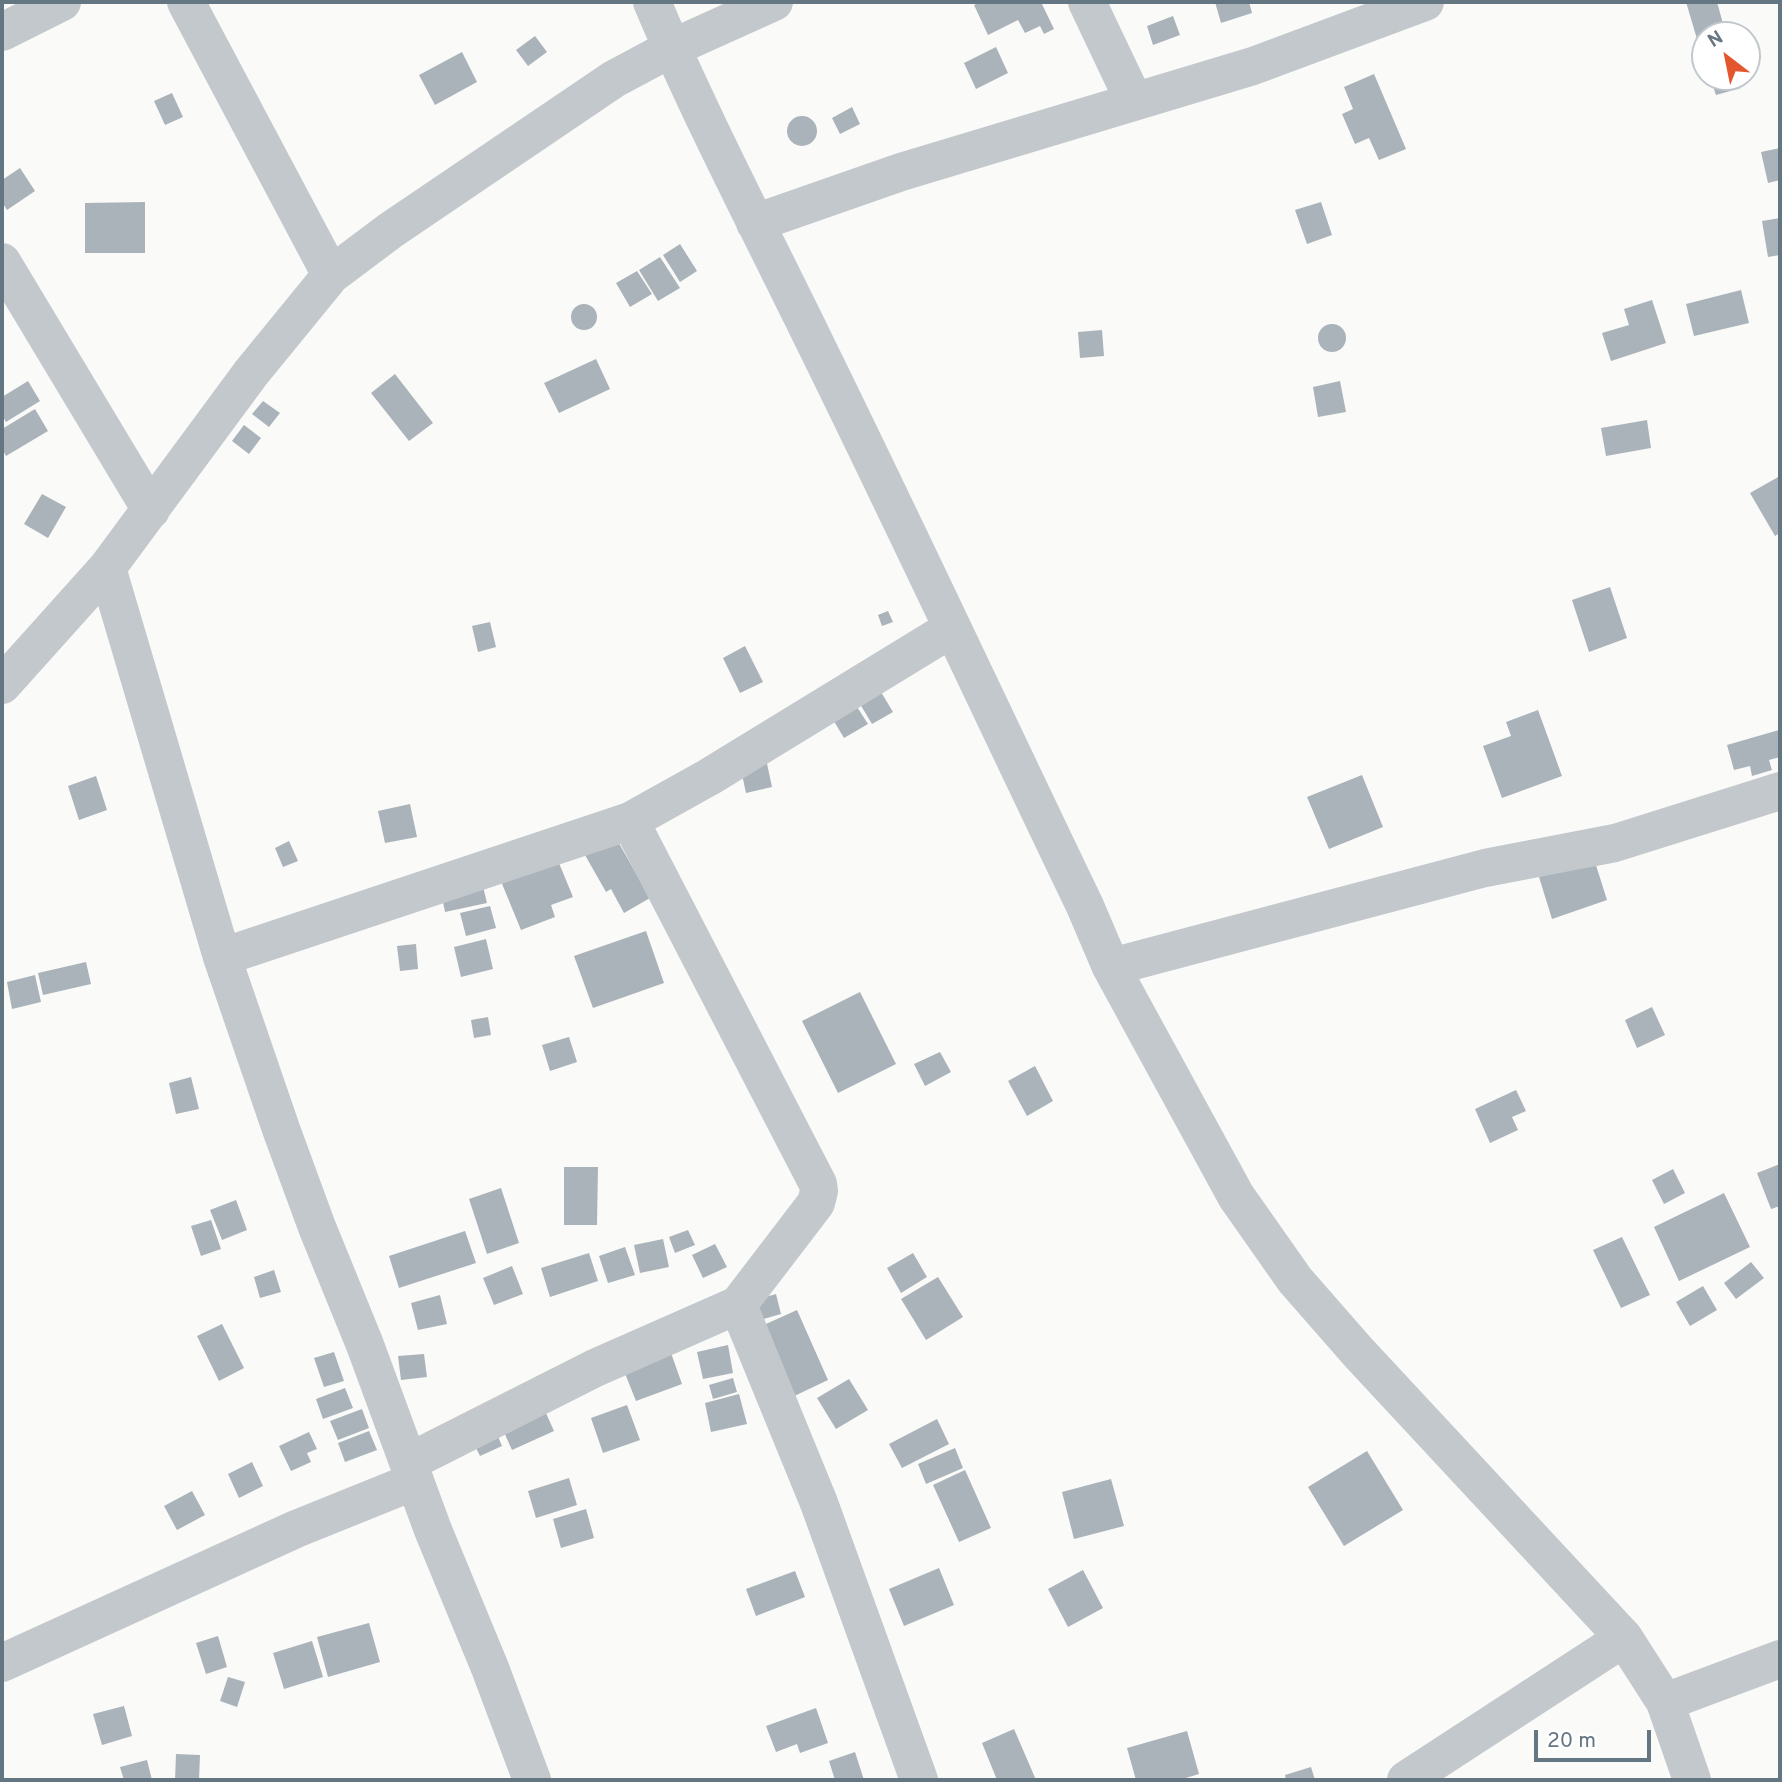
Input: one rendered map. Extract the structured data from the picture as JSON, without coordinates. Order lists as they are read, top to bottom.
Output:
{
  "scale_bar": "20 m",
  "north": "top left"
}
